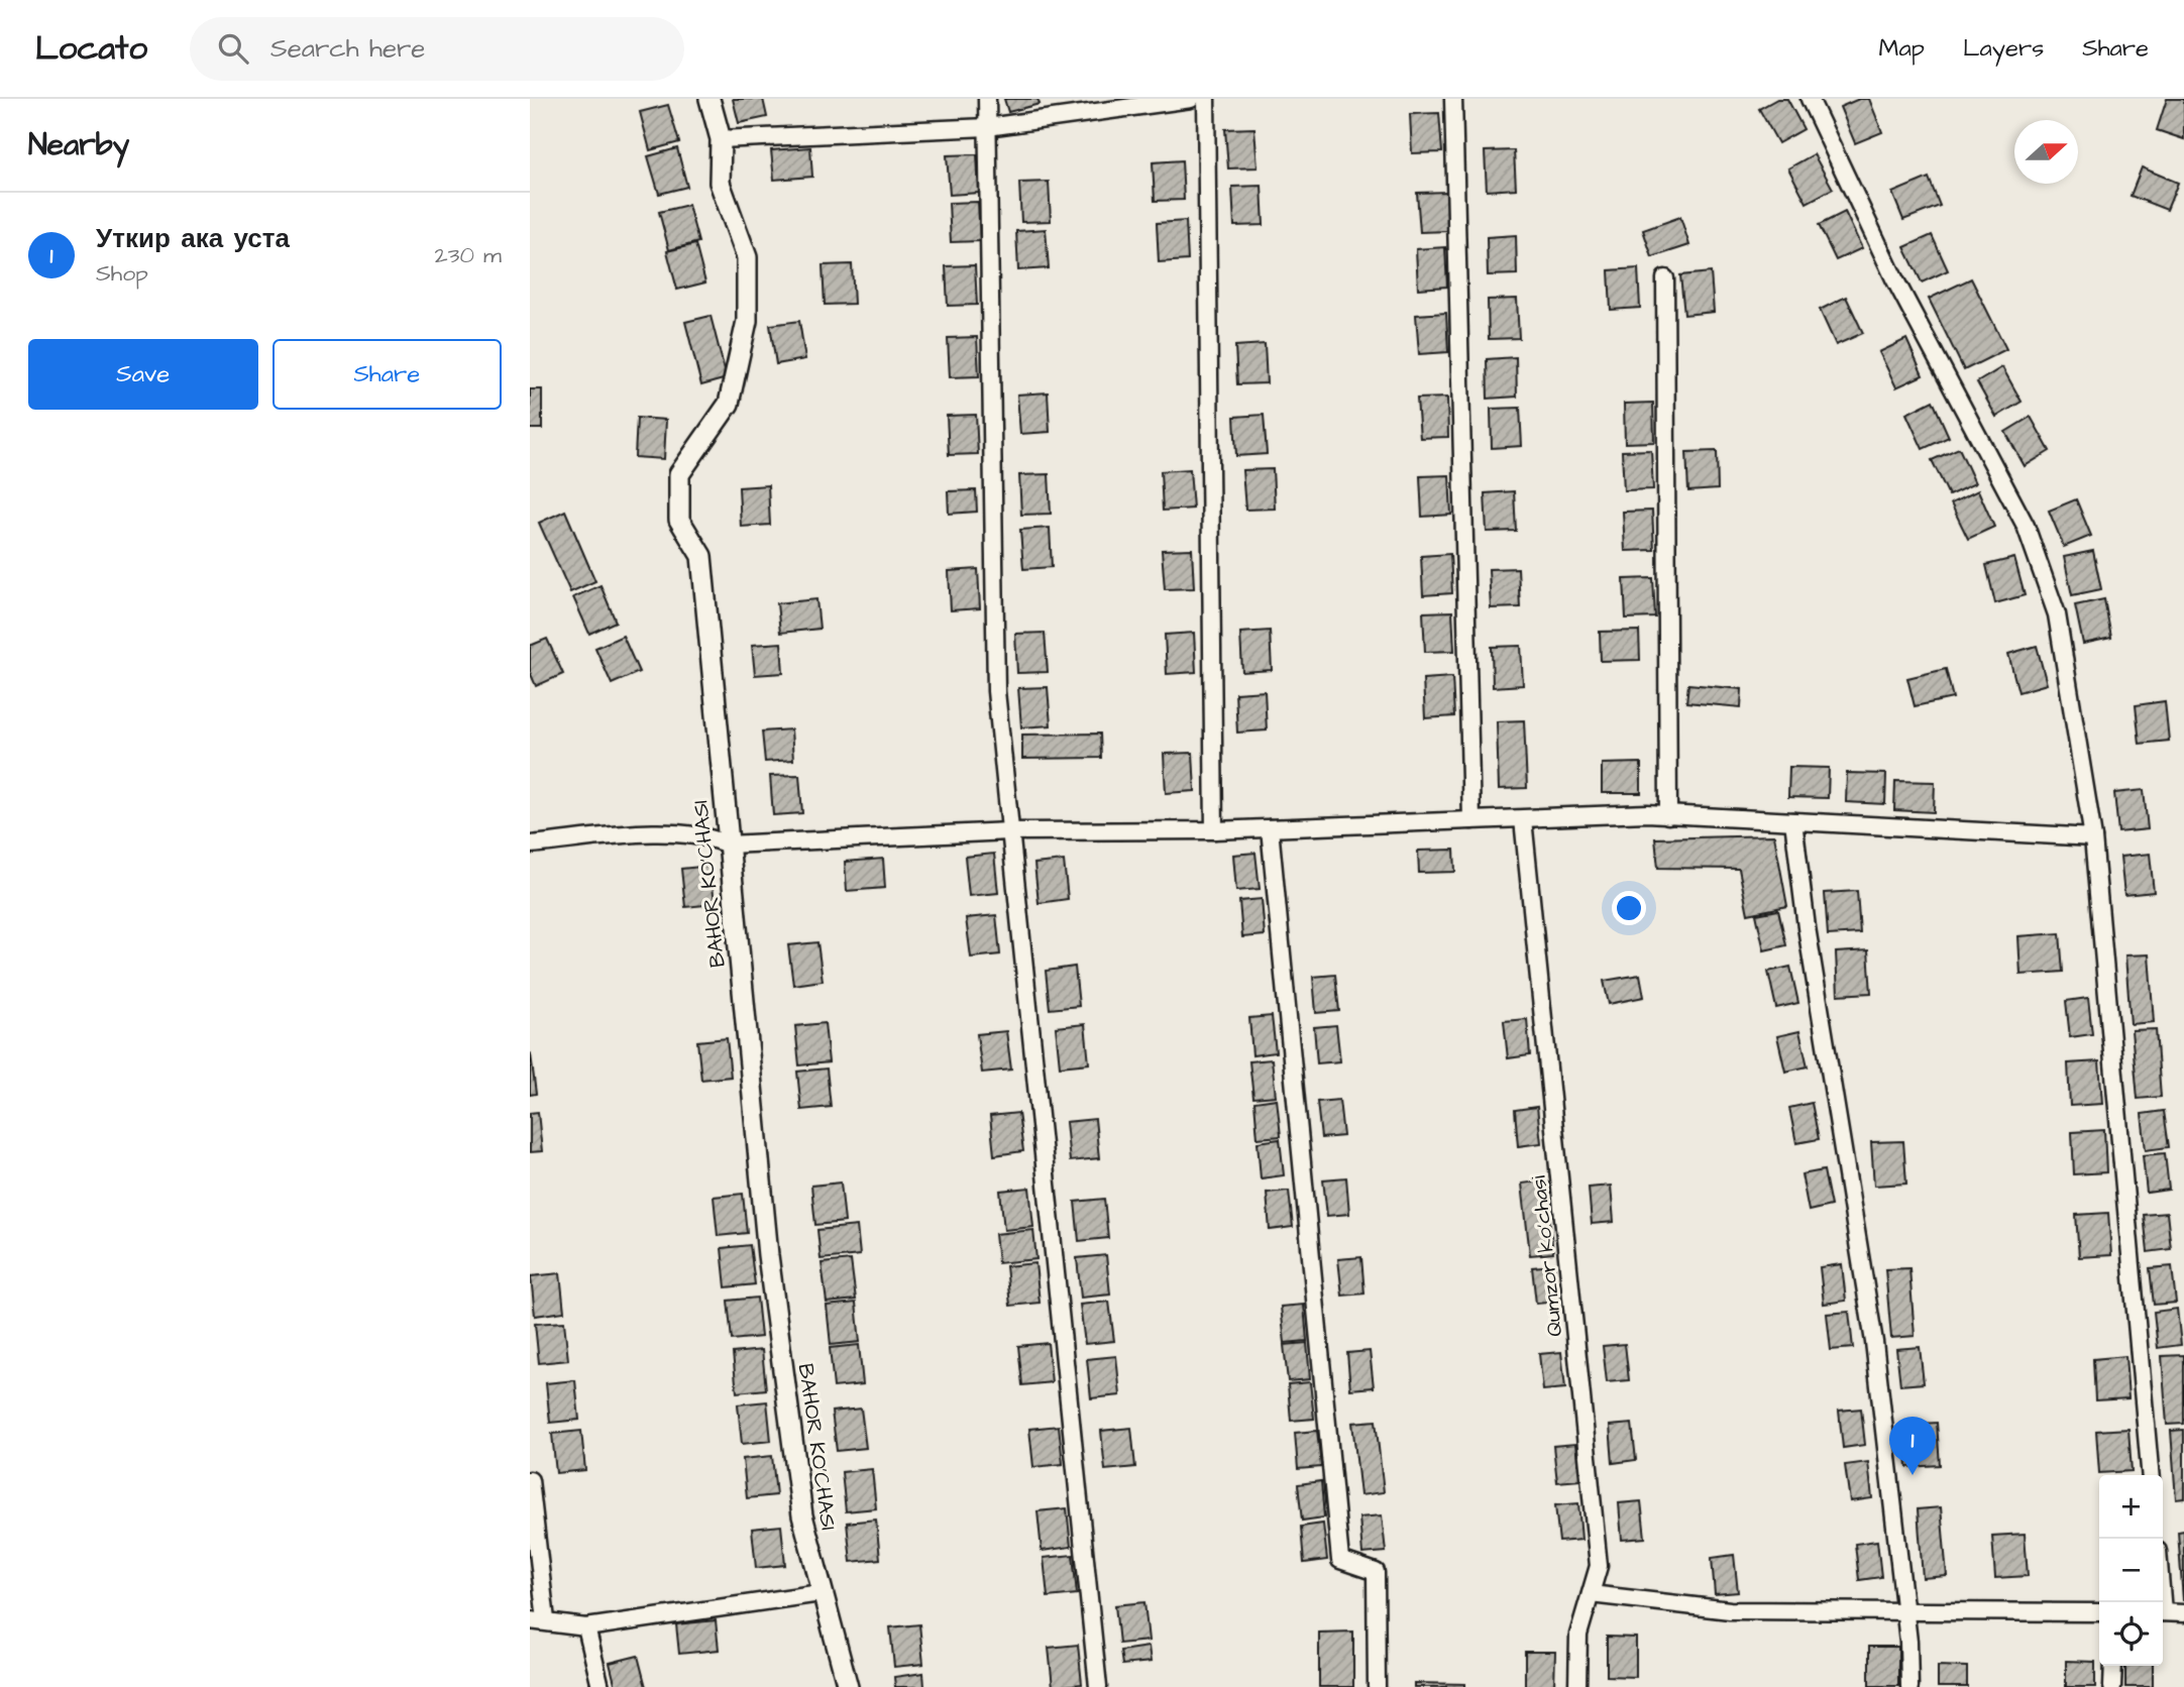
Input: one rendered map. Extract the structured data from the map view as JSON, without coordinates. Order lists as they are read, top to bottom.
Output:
{
  "streets": {
    "street": ["BAHOR KO'CHASI", "Qumzor ko'chasi"]
  },
  "north": "right",
  "page": {
    "header": "Locato",
    "search": "Search here",
    "nav": ["Map", "Layers", "Share"],
    "heading": "Nearby",
    "list": [
      {
        "mark": "1",
        "name": "Уткир ака уста",
        "note": "Shop",
        "value": "230 m"
      }
    ],
    "buttons": ["Save", "Share"],
    "pins": "1",
    "map_buttons": ["+", "−"]
  }
}
